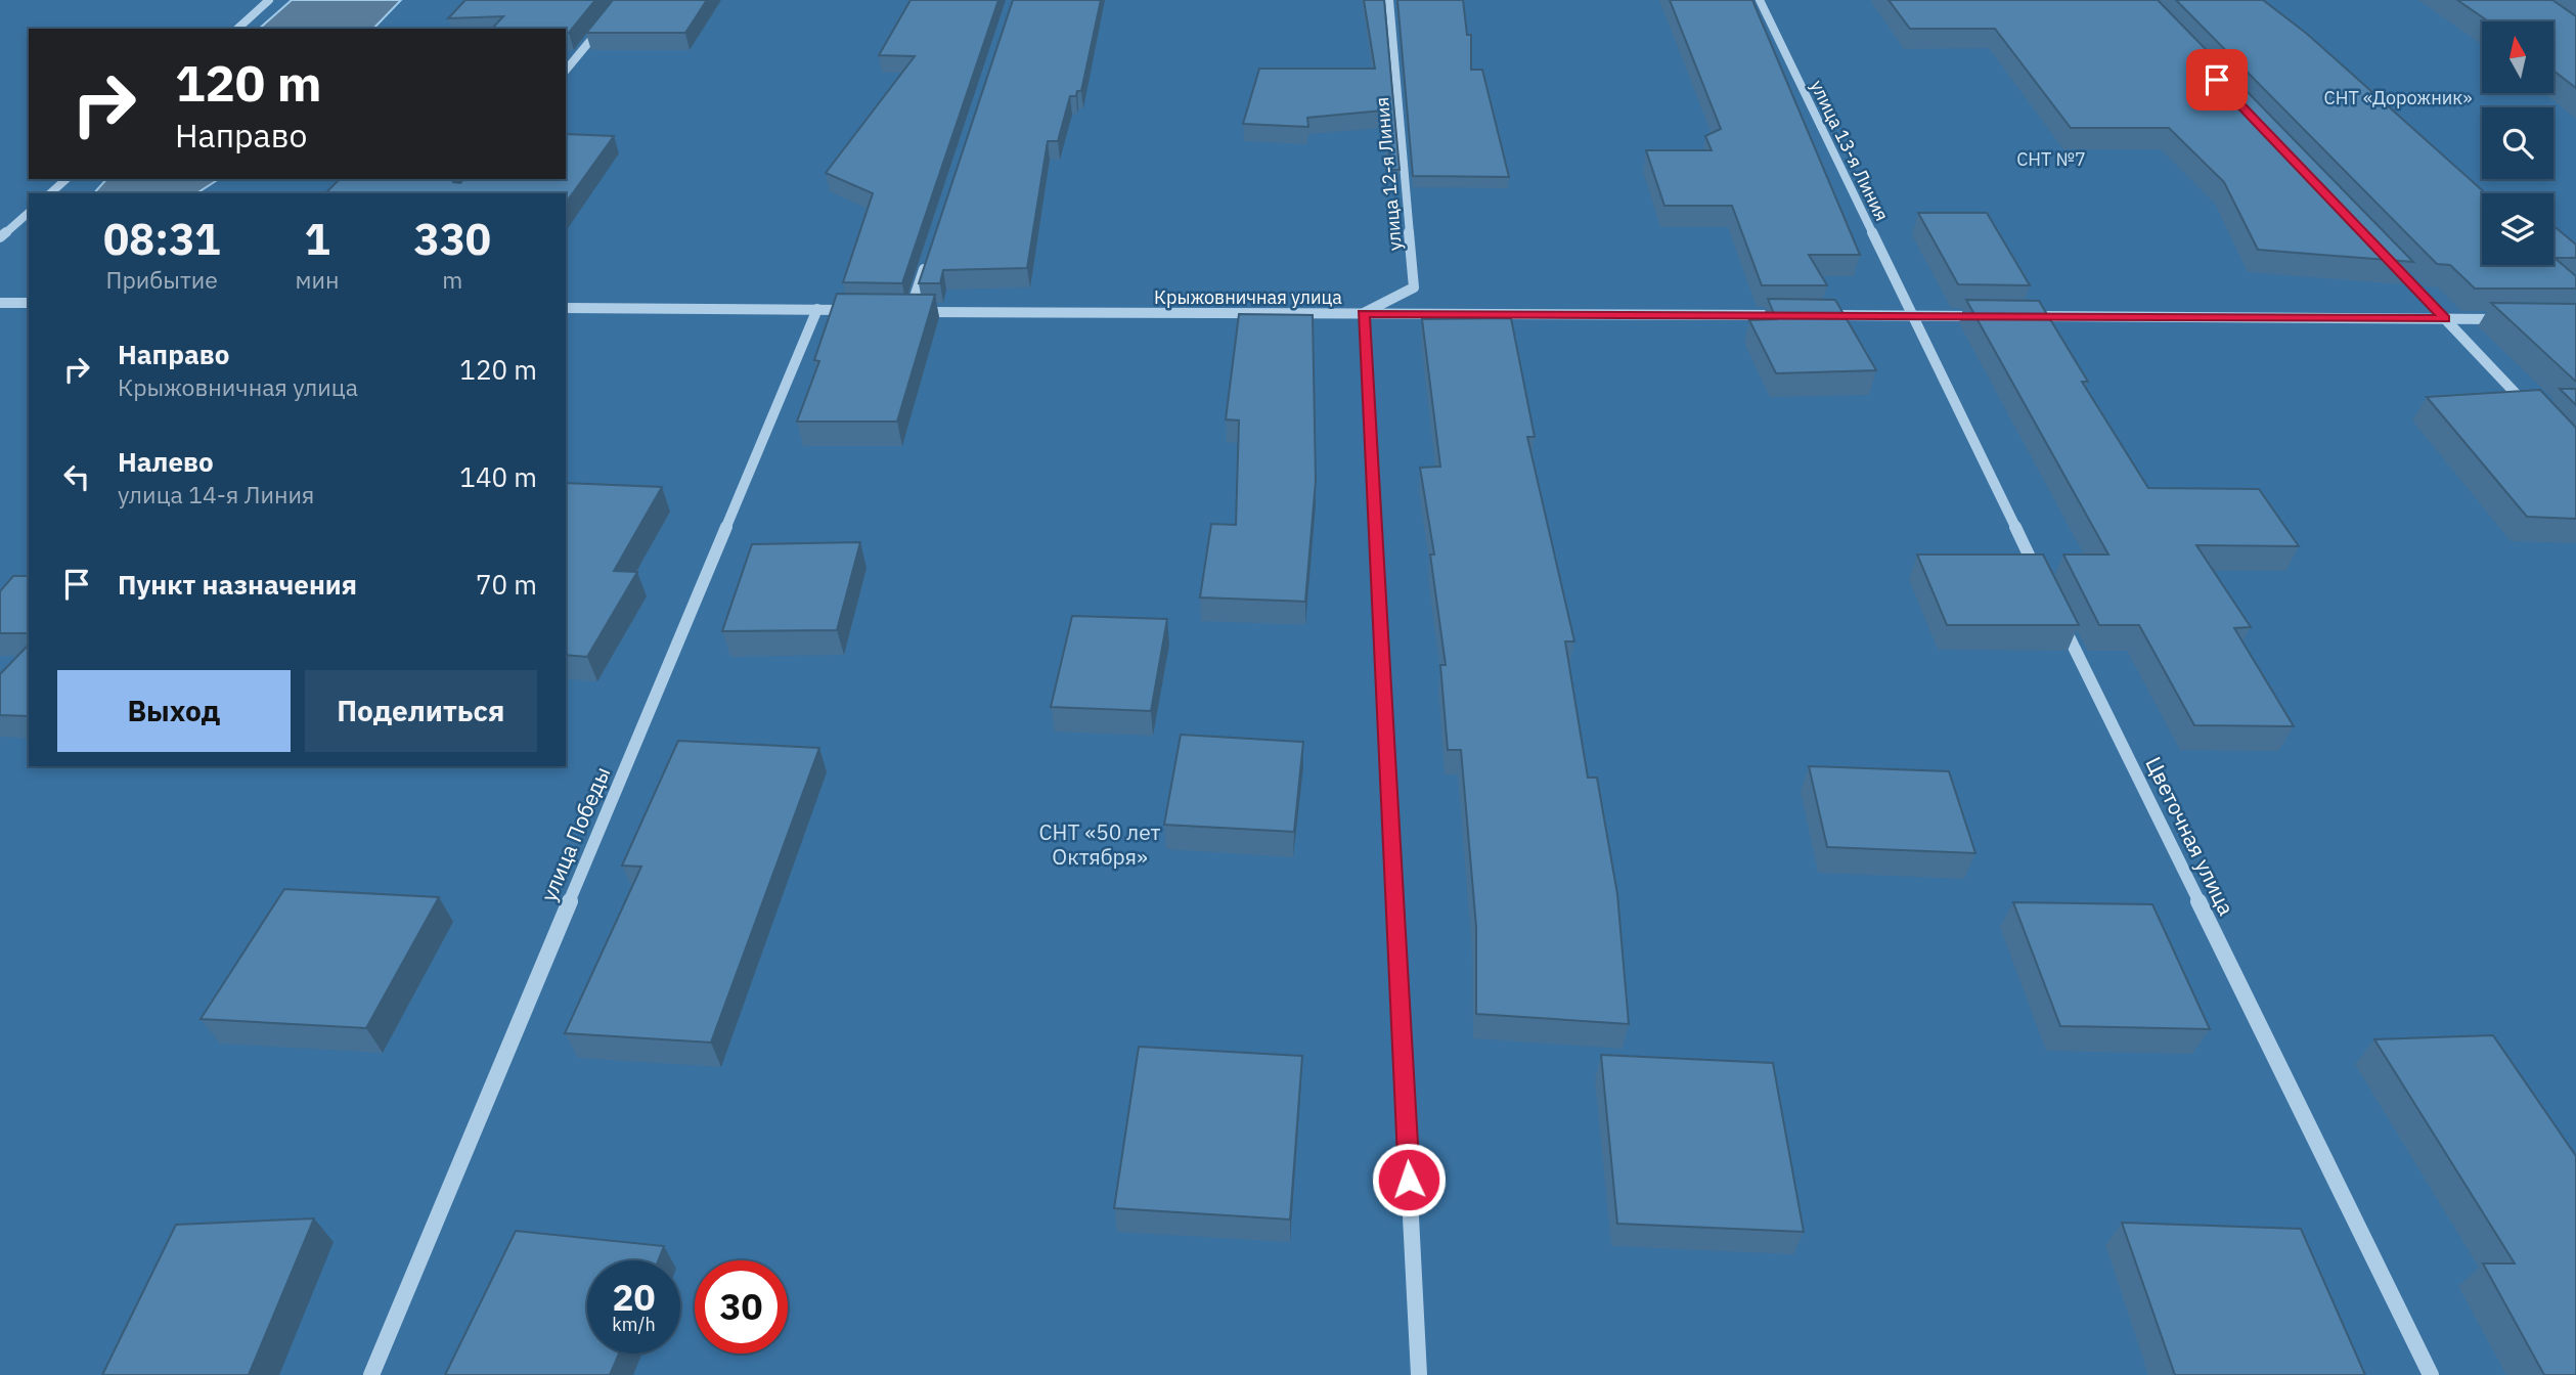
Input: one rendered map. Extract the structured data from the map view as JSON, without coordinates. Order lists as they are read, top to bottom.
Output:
{
  "streets": {
    "street": [
      "улица 13-я Линия",
      "улица 12-я Линия",
      "Крыжовничная улица",
      "улица Победы",
      "Цветочная улица"
    ]
  },
  "crossings": [
    ["улица 12-я Линия", "Крыжовничная улица"]
  ],
  "parks": ["СНТ «Дорожник»", "СНТ №7", "СНТ «50 лет Октября»"],
  "north": "top",
  "page": {
    "turn": ["120 m", "Направо"],
    "eta": [
      "08:31",
      "Прибытие",
      "1",
      "мин",
      "330",
      "m"
    ],
    "list": [
      {
        "name": "Направо",
        "note": "Крыжовничная улица",
        "value": "120 m"
      },
      {
        "name": "Налево",
        "note": "улица 14-я Линия",
        "value": "140 m"
      },
      {
        "name": "Пункт назначения",
        "value": "70 m"
      }
    ],
    "buttons": ["Выход", "Поделиться"],
    "speed": "20 km/h",
    "limit": "30"
  }
}
